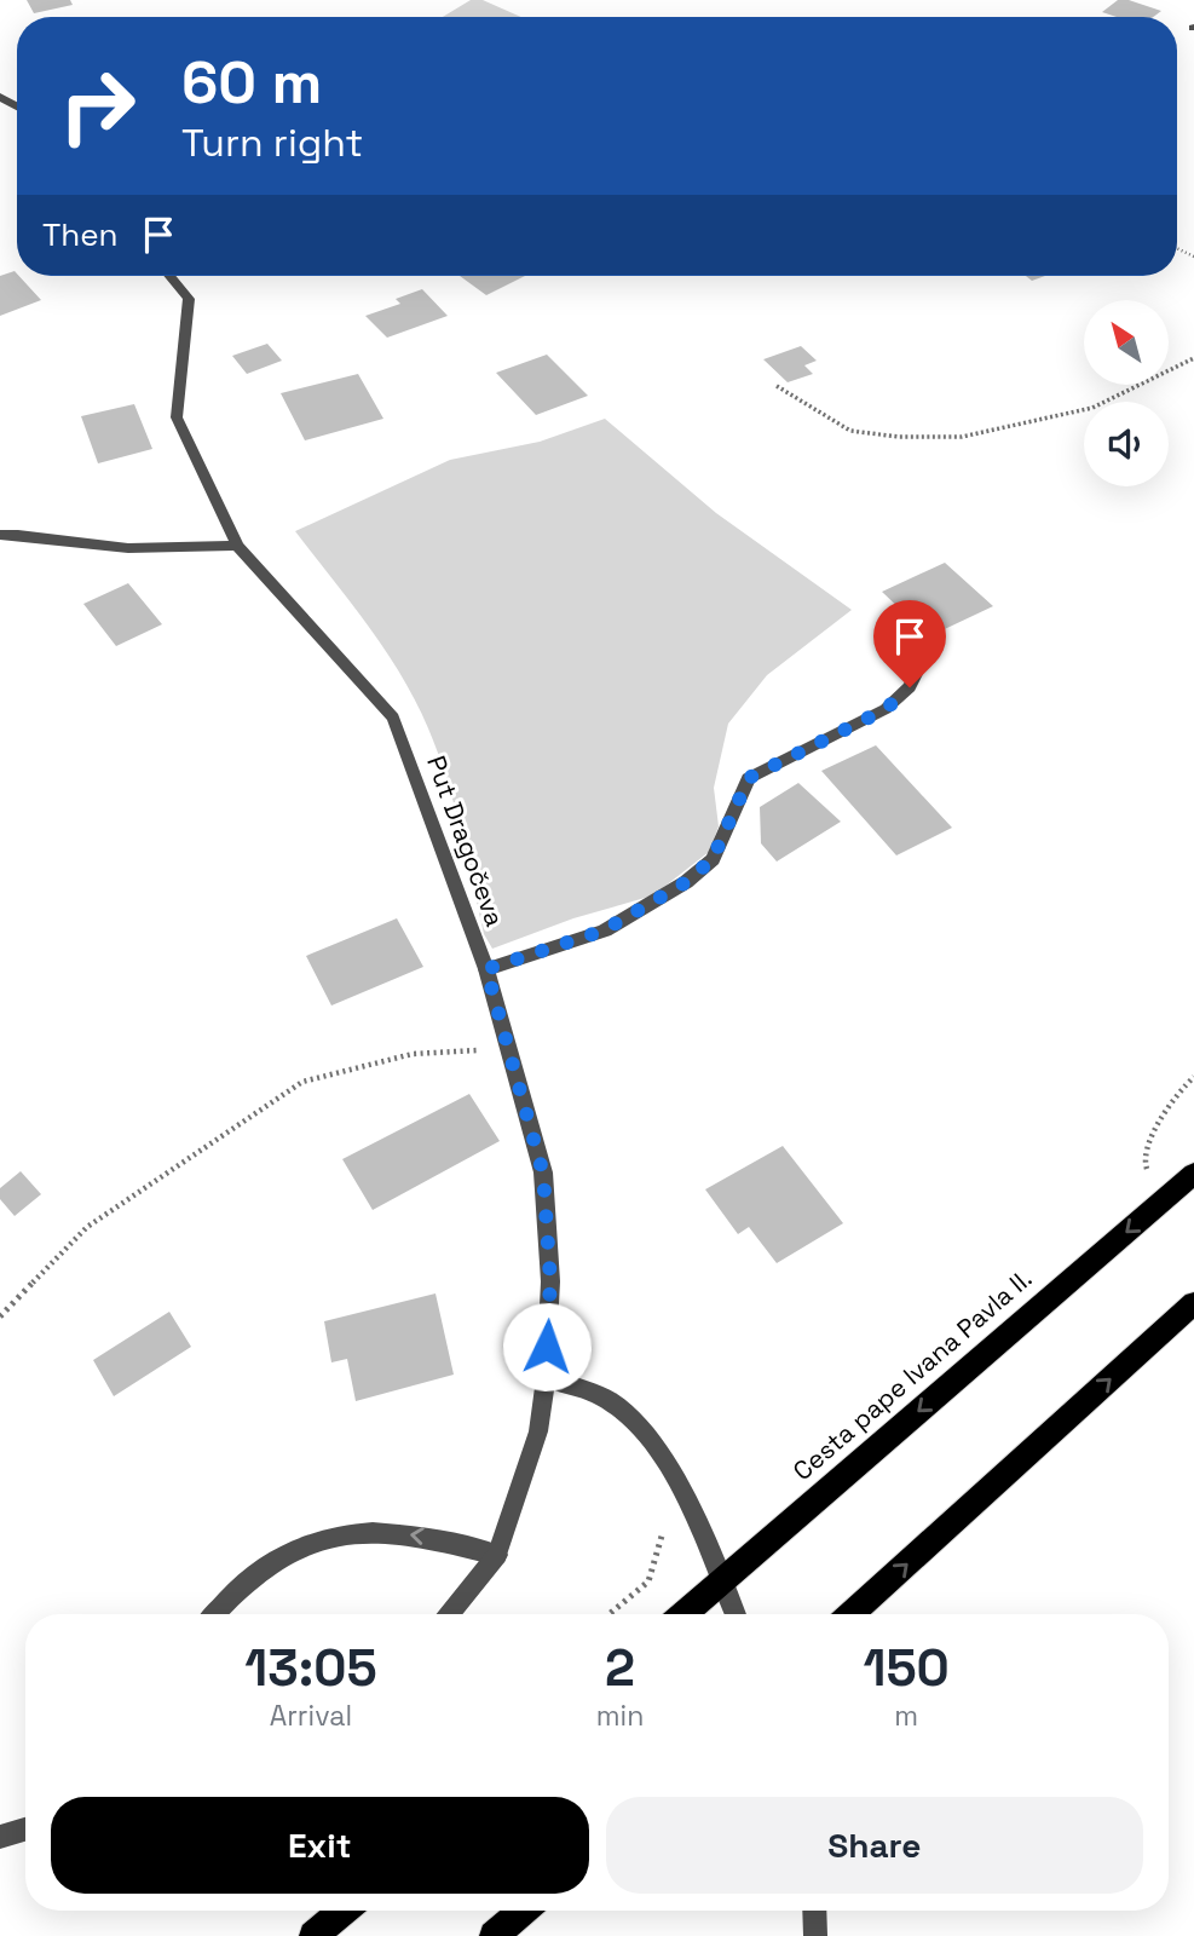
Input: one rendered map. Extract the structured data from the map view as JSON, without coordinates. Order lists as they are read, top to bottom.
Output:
{
  "streets": {
    "main road": ["Cesta pape Ivana Pavla II."],
    "street": ["Put Dragočeva"]
  },
  "north": "top left",
  "page": {
    "turn": ["60 m", "Turn right"],
    "then": "Then",
    "eta": [
      "13:05",
      "Arrival",
      "2",
      "min",
      "150",
      "m"
    ],
    "buttons": ["Exit", "Share"]
  }
}
